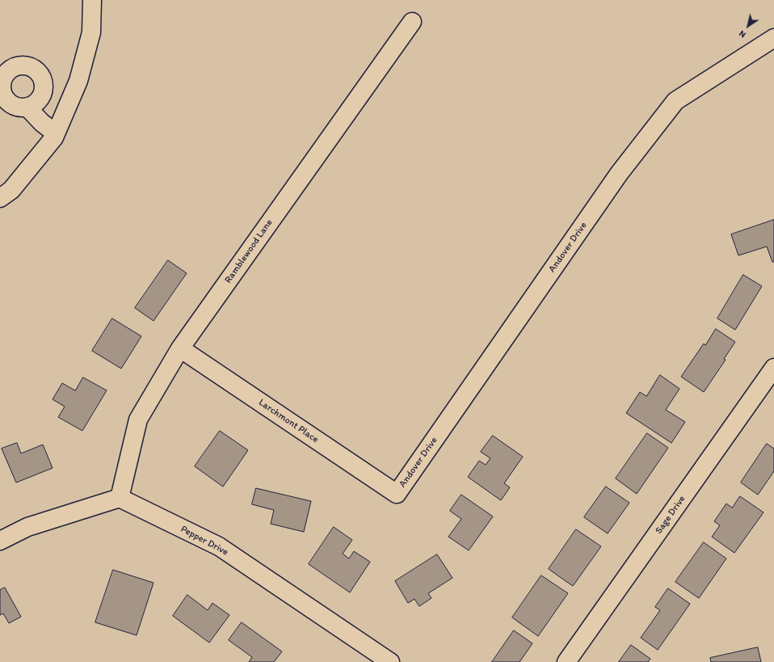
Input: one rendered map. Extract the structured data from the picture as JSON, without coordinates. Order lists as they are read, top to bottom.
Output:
{
  "streets": {
    "street": [
      "Andover Drive",
      "Ramblewood Lane",
      "Larchmont Place",
      "Sage Drive",
      "Pepper Drive"
    ]
  },
  "crossings": [
    ["Andover Drive", "Larchmont Place"],
    ["Ramblewood Lane", "Larchmont Place"],
    ["Ramblewood Lane", "Pepper Drive"]
  ],
  "north": "bottom left"
}
